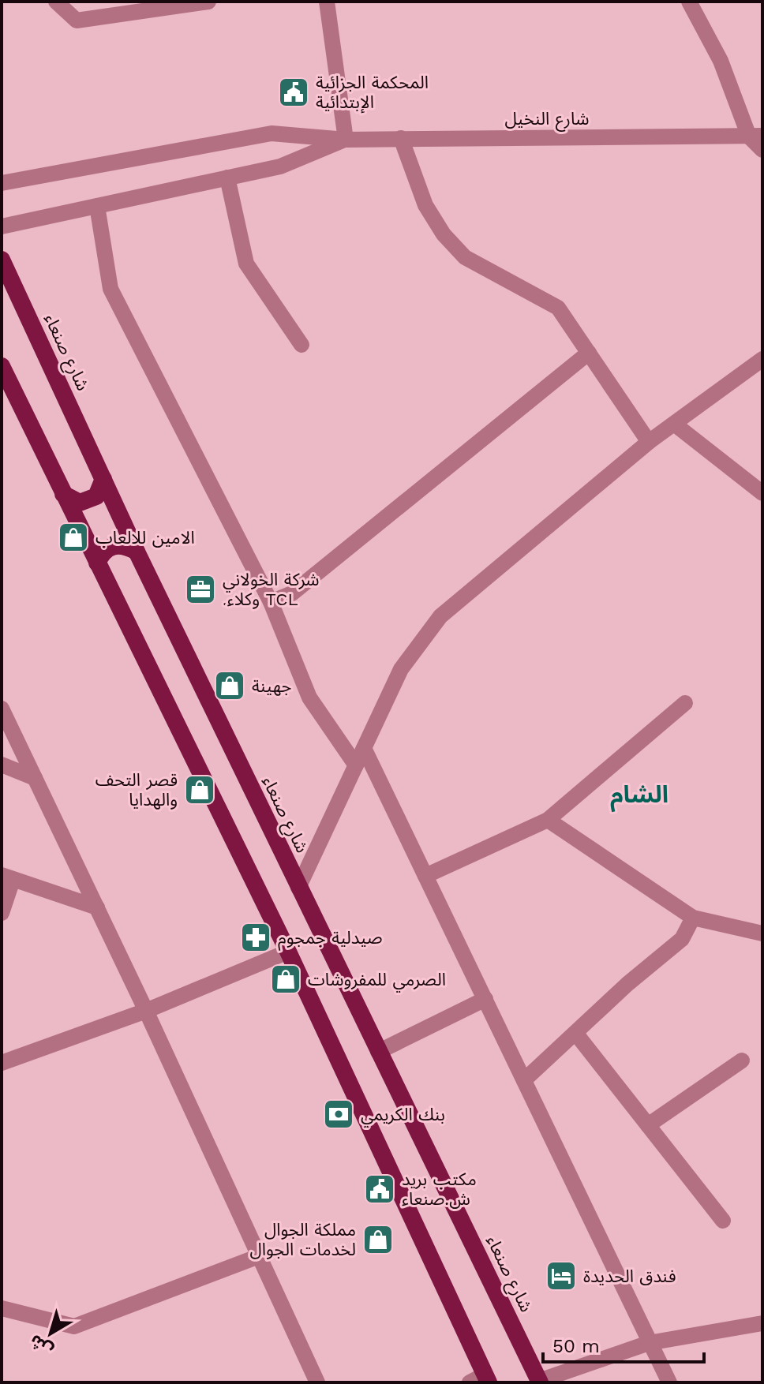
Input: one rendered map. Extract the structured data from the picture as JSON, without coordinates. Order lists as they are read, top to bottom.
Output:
{
  "streets": {
    "highway": ["شارع صنعاء"],
    "street": ["شارع النخيل"]
  },
  "districts": ["الشام"],
  "places": {
    "public building": ["المحكمة الجزائية الإبتدائية", "مكتب بريد ش.صنعاء"],
    "shop": [
      "الامين للالعاب",
      "جهينة",
      "قصر التحف والهدايا",
      "الصرمي للمفروشات",
      "مملكة الجوال لخدمات الجوال"
    ],
    "office": ["شركة الخولاني .وكلاء TCL"],
    "pharmacy": ["صيدلية جمجوم"],
    "bank": ["بنك الكريمي"],
    "hotel": ["فندق الحديدة"]
  },
  "scale_bar": "50 m",
  "north": "bottom left"
}
